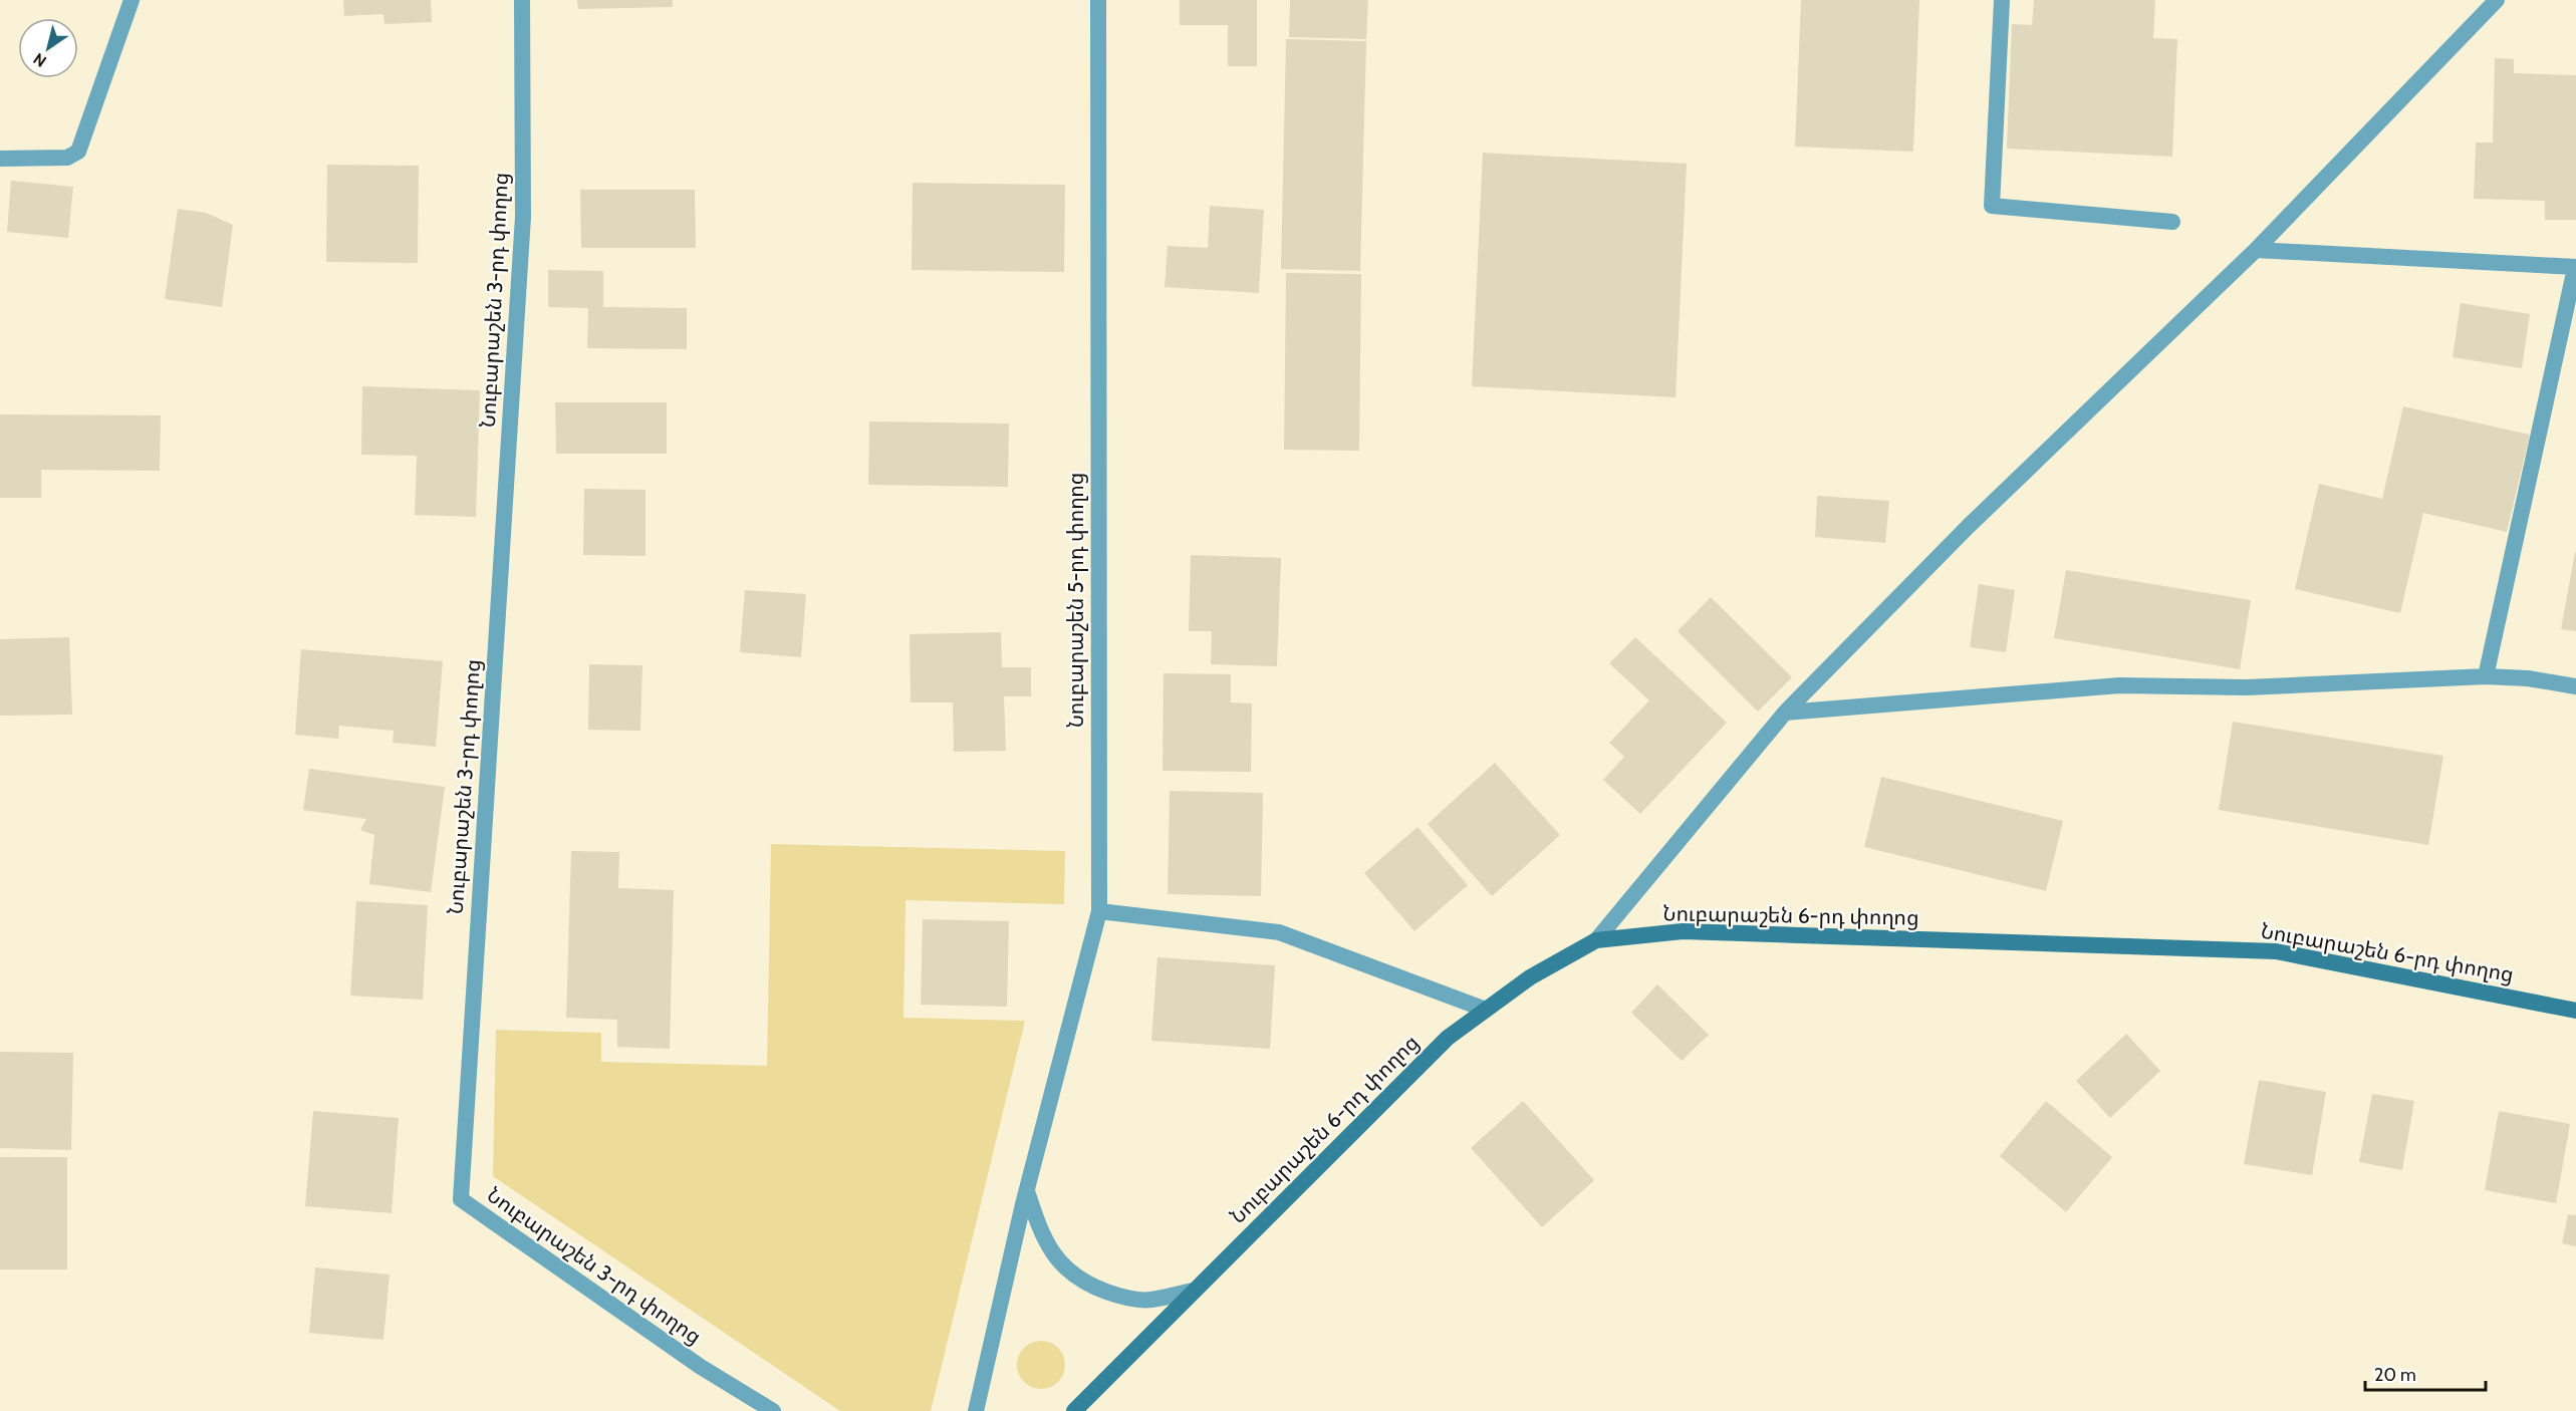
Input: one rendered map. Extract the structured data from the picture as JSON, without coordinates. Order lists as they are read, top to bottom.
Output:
{
  "streets": {
    "main road": ["Նուբարաշեն 6-րդ փողոց"],
    "street": ["Նուբարաշեն 3-րդ փողոց", "Նուբարաշեն 5-րդ փողոց"]
  },
  "scale_bar": "20 m",
  "north": "bottom left"
}
